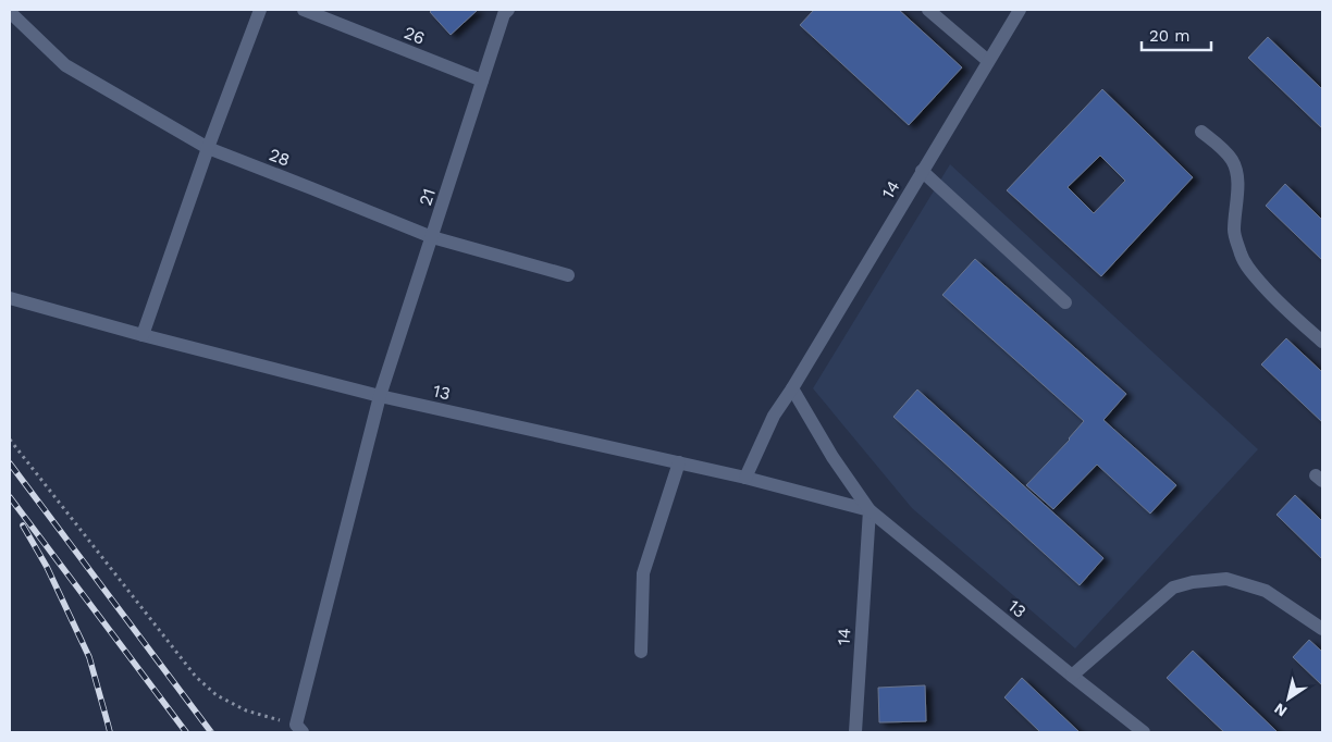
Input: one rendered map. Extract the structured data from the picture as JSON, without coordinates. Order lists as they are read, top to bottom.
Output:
{
  "streets": {
    "street": [
      "26",
      "28",
      "14",
      "21",
      "13"
    ]
  },
  "crossings": [
    ["26", "21"],
    ["28", "21"],
    ["14", "13"],
    ["21", "13"]
  ],
  "scale_bar": "20 m",
  "north": "bottom left"
}
